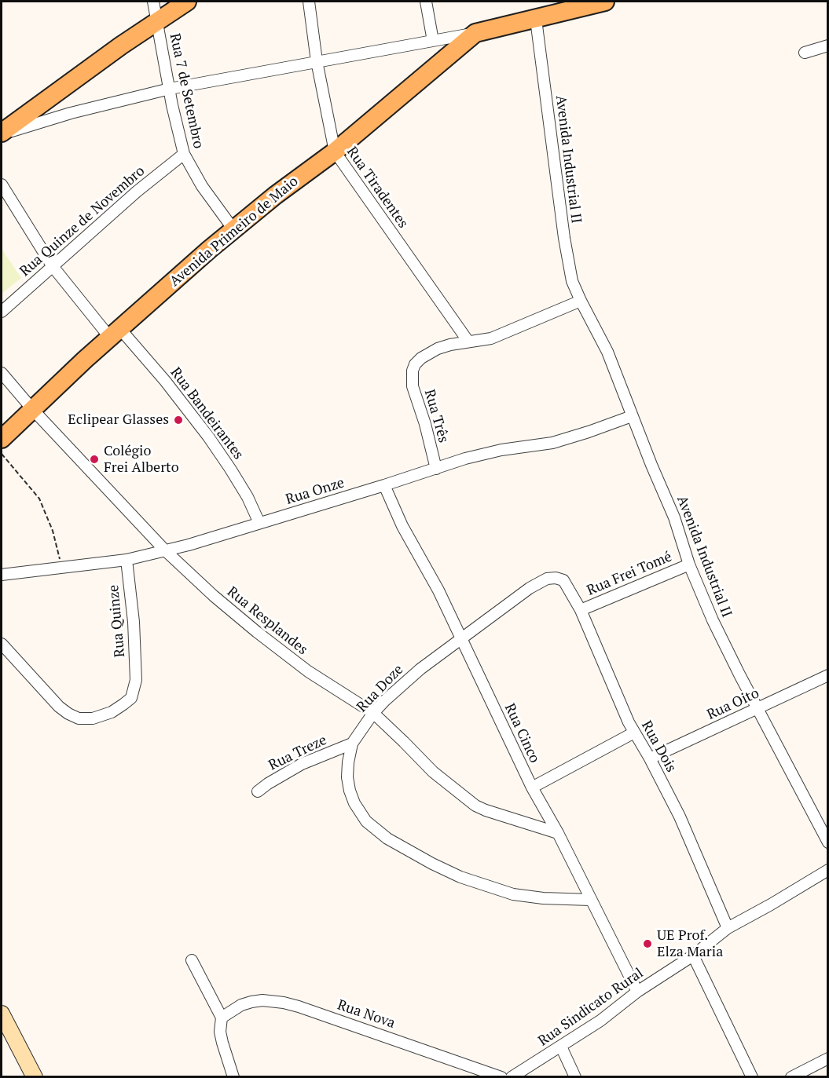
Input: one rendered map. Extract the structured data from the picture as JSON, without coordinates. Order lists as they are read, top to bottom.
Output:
{
  "streets": {
    "main road": ["Avenida Primeiro de Maio"],
    "street": [
      "Rua 7 de Setembro",
      "Avenida Industrial II",
      "Rua Tiradentes",
      "Rua Quinze de Novembro",
      "Rua Bandeirantes",
      "Rua Três",
      "Rua Onze",
      "Rua Frei Tomé",
      "Rua Quinze",
      "Rua Resplandes",
      "Rua Doze",
      "Rua Oito",
      "Rua Cinco",
      "Rua Dois",
      "Rua Treze",
      "Rua Sindicato Rural",
      "Rua Nova"
    ]
  },
  "crossings": [
    ["Rua 7 de Setembro", "Rua Quinze de Novembro"],
    ["Rua 7 de Setembro", "Avenida Primeiro de Maio"],
    ["Avenida Industrial II", "Rua Onze"],
    ["Avenida Industrial II", "Rua Frei Tomé"],
    ["Avenida Industrial II", "Rua Oito"],
    ["Rua Tiradentes", "Avenida Primeiro de Maio"],
    ["Rua Tiradentes", "Rua Três"],
    ["Rua Quinze de Novembro", "Rua Bandeirantes"],
    ["Avenida Primeiro de Maio", "Rua Bandeirantes"],
    ["Avenida Primeiro de Maio", "Rua Resplandes"],
    ["Rua Bandeirantes", "Rua Onze"],
    ["Rua Três", "Rua Onze"],
    ["Rua Onze", "Rua Quinze"],
    ["Rua Onze", "Rua Resplandes"],
    ["Rua Onze", "Rua Cinco"],
    ["Rua Frei Tomé", "Rua Dois"],
    ["Rua Resplandes", "Rua Doze"],
    ["Rua Resplandes", "Rua Cinco"],
    ["Rua Doze", "Rua Cinco"],
    ["Rua Doze", "Rua Dois"],
    ["Rua Doze", "Rua Treze"],
    ["Rua Oito", "Rua Dois"],
    ["Rua Cinco", "Rua Sindicato Rural"],
    ["Rua Dois", "Rua Sindicato Rural"]
  ],
  "places": ["Eclipear Glasses", "Colégio Frei Alberto", "UE Prof. Elza Maria"]
}
